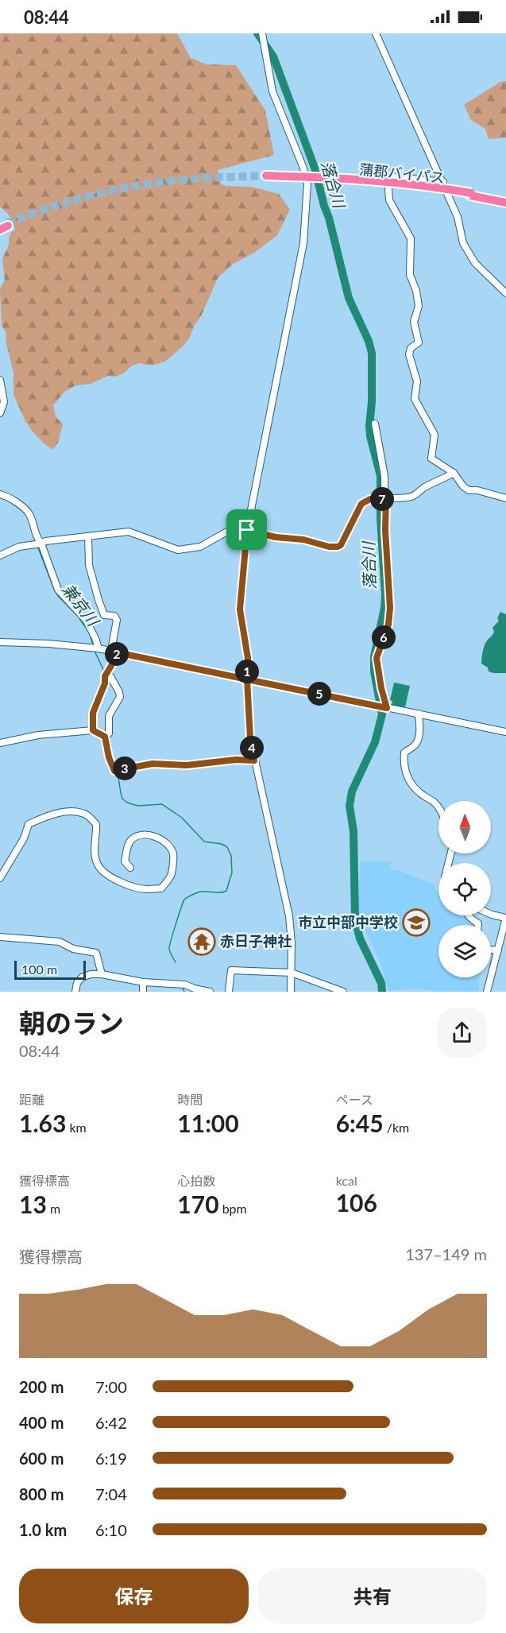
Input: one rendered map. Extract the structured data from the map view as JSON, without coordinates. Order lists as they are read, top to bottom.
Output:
{
  "streets": {
    "highway": ["蒲郡バイパス"]
  },
  "water": ["落合川", "兼京川"],
  "places": {
    "school or university": ["市立中部中学校"],
    "temple": ["赤日子神社"]
  },
  "scale_bar": "100 m",
  "north": "top",
  "page": {
    "status": "08:44",
    "pins": [
      "7",
      "6",
      "2",
      "1",
      "5",
      "4",
      "3"
    ],
    "scale": "100 m",
    "heading": ["朝のラン", "08:44"],
    "stats": [
      ["距離", "1.63 km"],
      ["時間", "11:00"],
      ["ペース", "6:45 /km"],
      ["獲得標高", "13 m"],
      ["心拍数", "170 bpm"],
      ["kcal", "106"]
    ],
    "chart": ["獲得標高", "137–149 m"],
    "list": [
      {
        "name": "200 m",
        "note": "7:00"
      },
      {
        "name": "400 m",
        "note": "6:42"
      },
      {
        "name": "600 m",
        "note": "6:19"
      },
      {
        "name": "800 m",
        "note": "7:04"
      },
      {
        "name": "1.0 km",
        "note": "6:10"
      }
    ],
    "buttons": ["保存", "共有"]
  }
}
